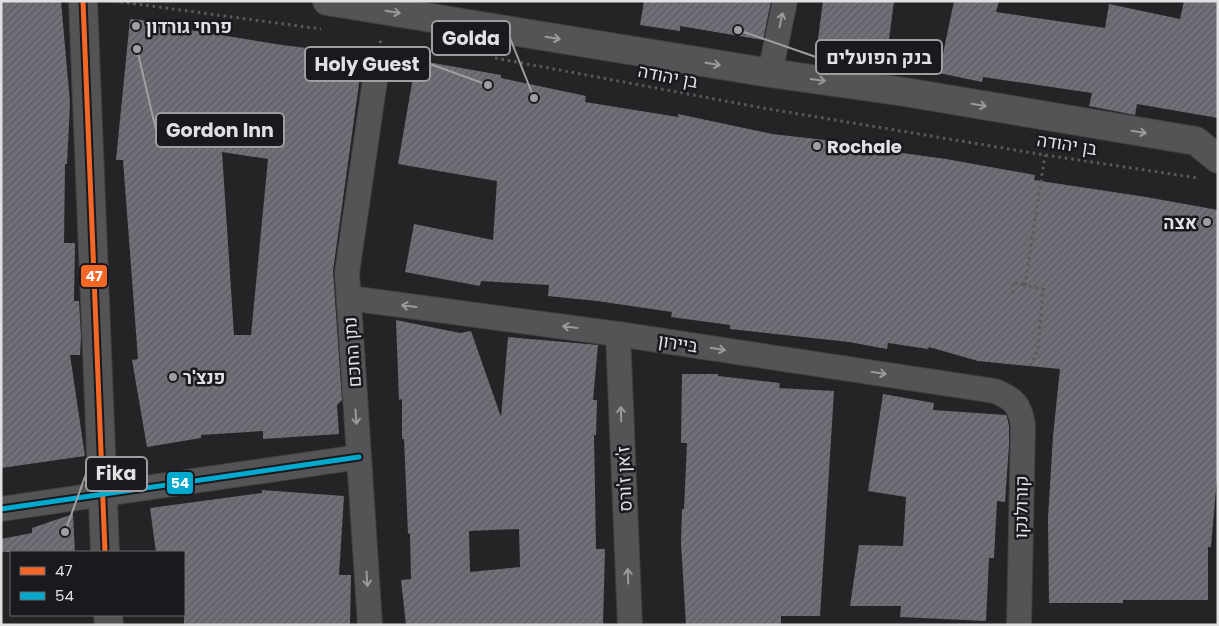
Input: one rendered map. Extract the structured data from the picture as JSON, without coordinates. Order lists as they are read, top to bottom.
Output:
{
  "streets": {
    "street": [
      "ביירון",
      "נתן החכם",
      "ז'אן ז'ורס",
      "קורולנקו"
    ],
    "path": ["בן יהודה"]
  },
  "crossings": [
    ["ביירון", "נתן החכם"],
    ["ביירון", "ז'אן ז'ורס"],
    ["ביירון", "קורולנקו"]
  ],
  "one_way": ["נתן החכם", "ז'אן ז'ורס"],
  "places": [
    "פרחי גורדון",
    "בנק הפועלים",
    "Gordon Inn",
    "Holy Guest",
    "Golda",
    "Rochale",
    "אצה",
    "פנצ'ר",
    "Fika"
  ],
  "lines": ["transit line 47", "transit line 54"],
  "legend": ["47", "54"]
}
